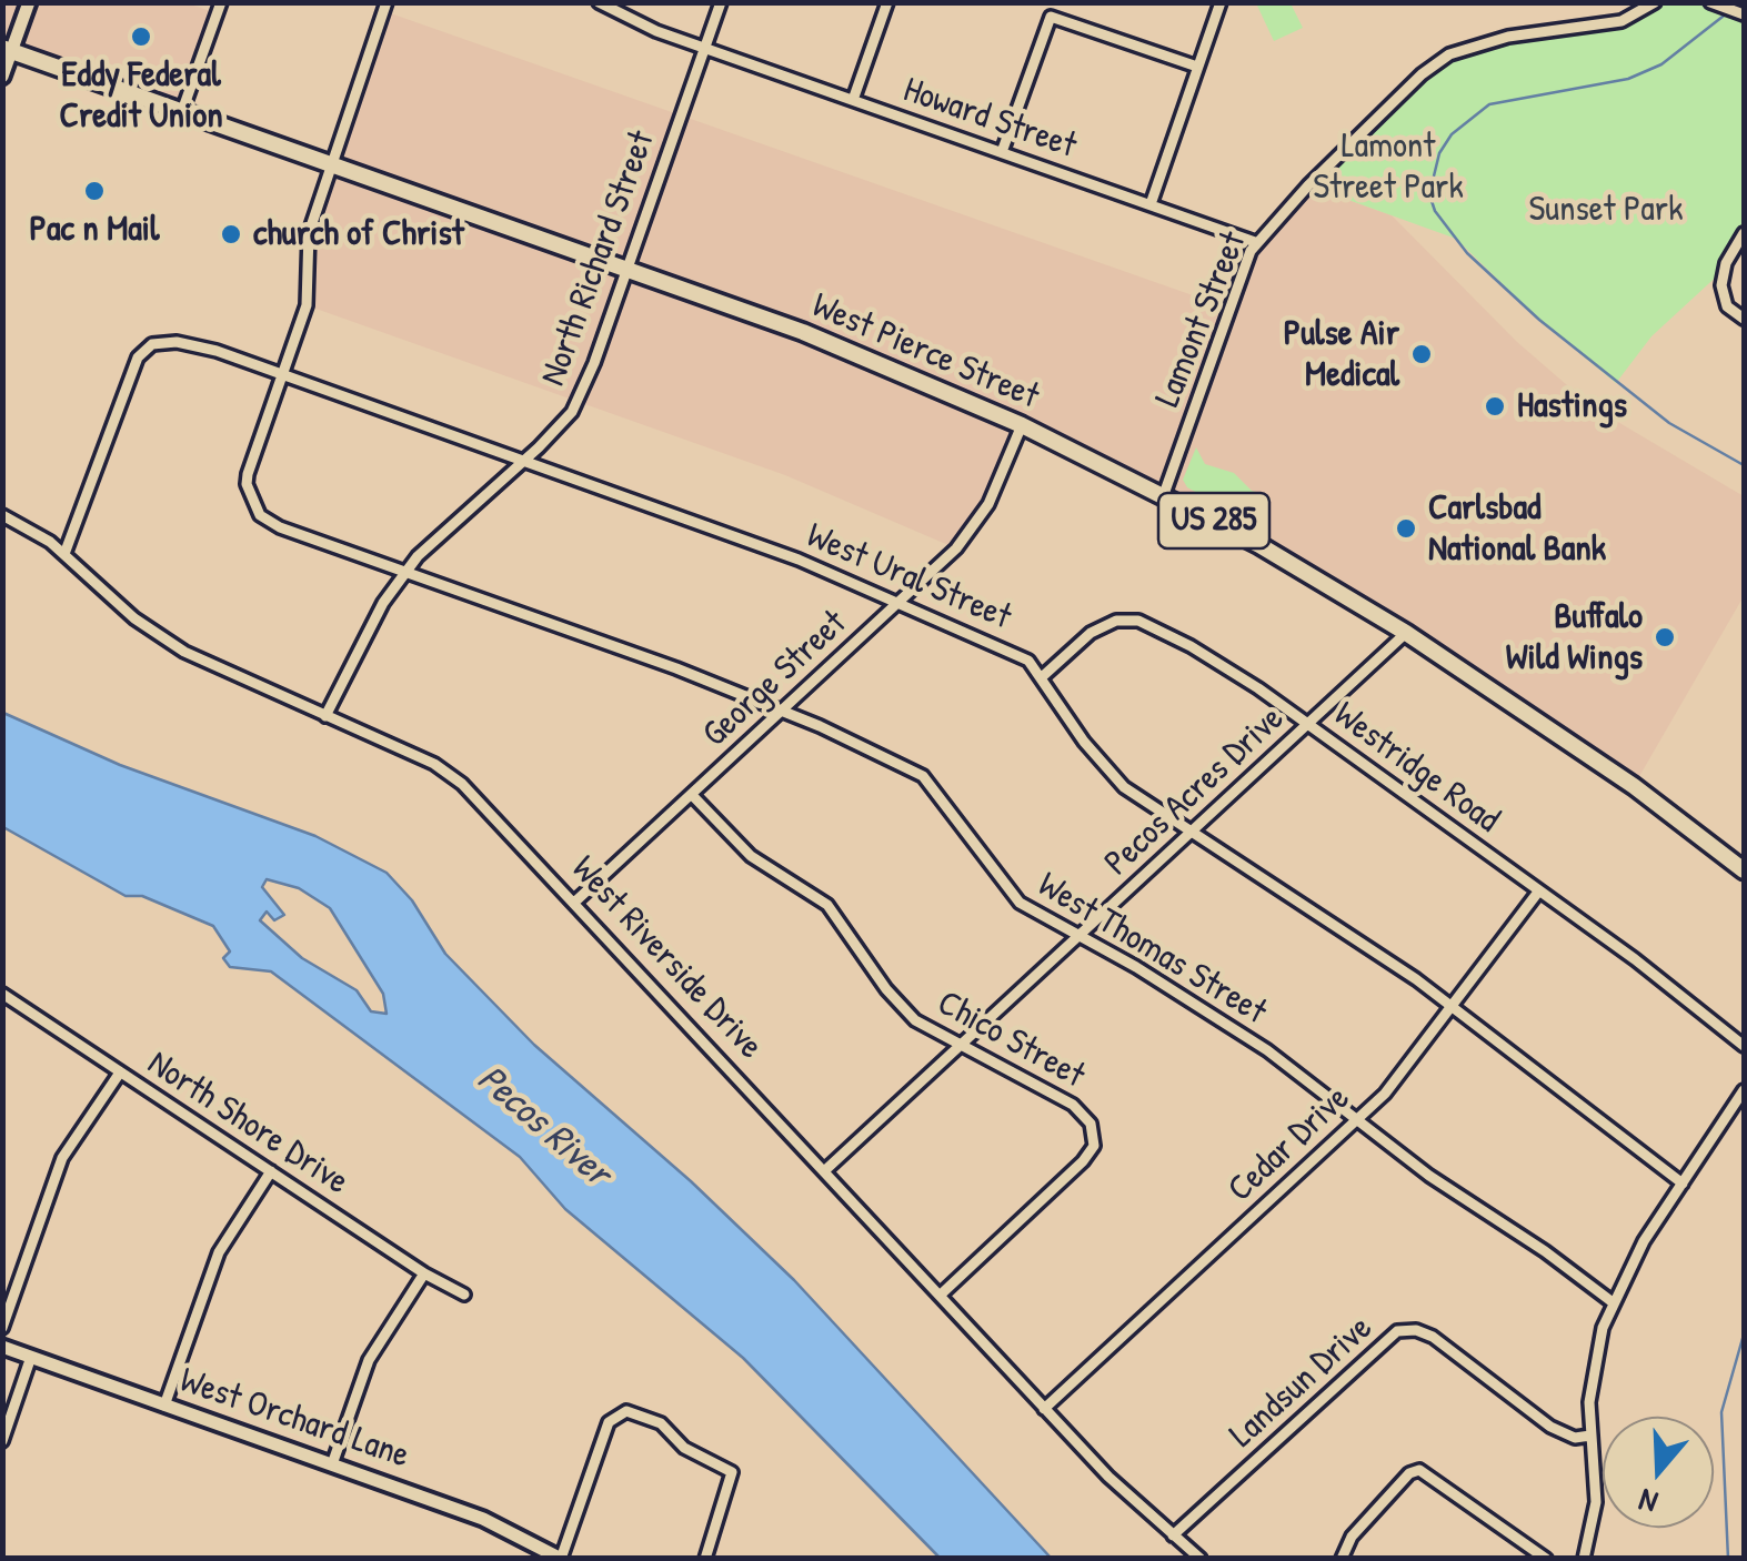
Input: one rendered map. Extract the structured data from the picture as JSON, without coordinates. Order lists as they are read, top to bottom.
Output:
{
  "streets": {
    "highway": ["West Pierce Street", "US 285"],
    "street": [
      "Howard Street",
      "North Richard Street",
      "Lamont Street",
      "West Ural Street",
      "George Street",
      "Westridge Road",
      "Pecos Acres Drive",
      "West Thomas Street",
      "West Riverside Drive",
      "Chico Street",
      "North Shore Drive",
      "Cedar Drive",
      "Landsun Drive",
      "West Orchard Lane"
    ]
  },
  "crossings": [
    ["Howard Street", "North Richard Street"],
    ["Howard Street", "Lamont Street"],
    ["North Richard Street", "West Pierce Street"],
    ["North Richard Street", "West Ural Street"],
    ["North Richard Street", "West Thomas Street"],
    ["North Richard Street", "West Riverside Drive"],
    ["Lamont Street", "West Pierce Street"],
    ["West Pierce Street", "George Street"],
    ["West Pierce Street", "Pecos Acres Drive"],
    ["West Ural Street", "George Street"],
    ["West Ural Street", "Westridge Road"],
    ["West Ural Street", "Pecos Acres Drive"],
    ["West Ural Street", "West Thomas Street"],
    ["West Ural Street", "West Riverside Drive"],
    ["West Ural Street", "Cedar Drive"],
    ["George Street", "West Thomas Street"],
    ["George Street", "West Riverside Drive"],
    ["George Street", "Chico Street"],
    ["Westridge Road", "Pecos Acres Drive"],
    ["Westridge Road", "Cedar Drive"],
    ["Pecos Acres Drive", "West Thomas Street"],
    ["Pecos Acres Drive", "West Riverside Drive"],
    ["Pecos Acres Drive", "Chico Street"],
    ["West Thomas Street", "Cedar Drive"],
    ["West Riverside Drive", "Chico Street"],
    ["West Riverside Drive", "Cedar Drive"],
    ["West Riverside Drive", "Landsun Drive"]
  ],
  "water": ["Pecos River"],
  "parks": ["Lamont Street Park", "Sunset Park"],
  "places": [
    "Eddy Federal Credit Union",
    "Pac n Mail",
    "church of Christ",
    "Pulse Air Medical",
    "Hastings",
    "Carlsbad National Bank",
    "Buffalo Wild Wings"
  ],
  "north": "bottom"
}
